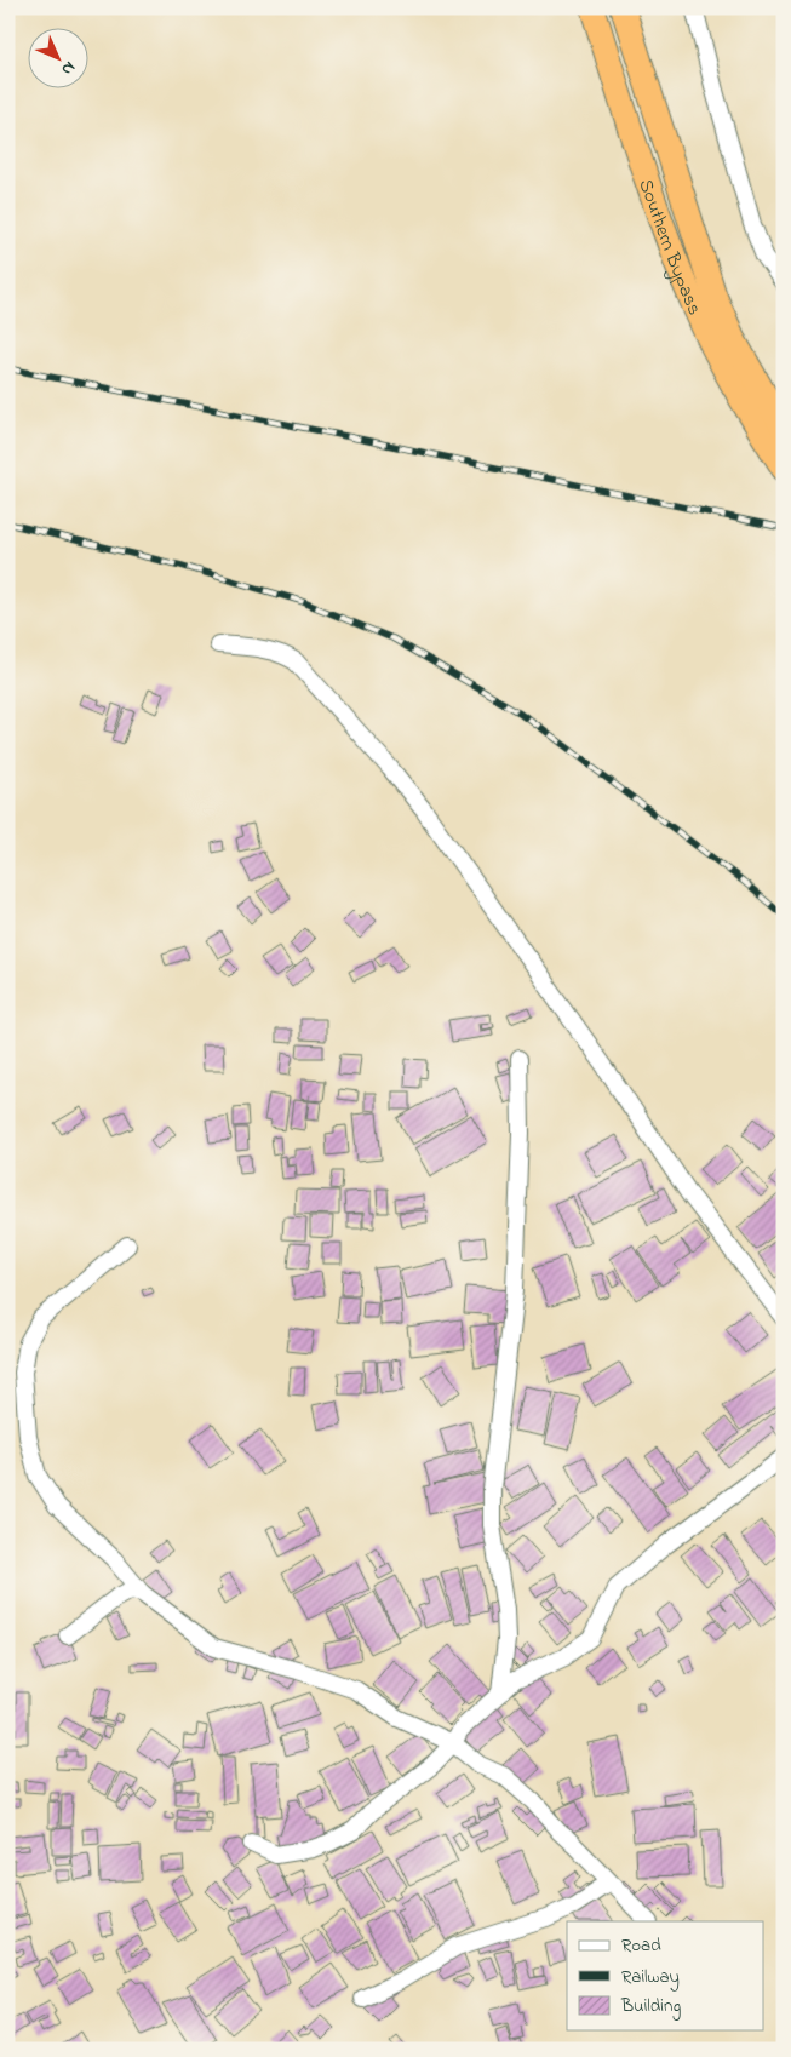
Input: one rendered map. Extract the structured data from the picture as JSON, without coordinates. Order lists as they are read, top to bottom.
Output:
{
  "streets": {
    "highway": ["Southern Bypass"]
  },
  "legend": ["Road", "Railway", "Building"],
  "north": "bottom right"
}
